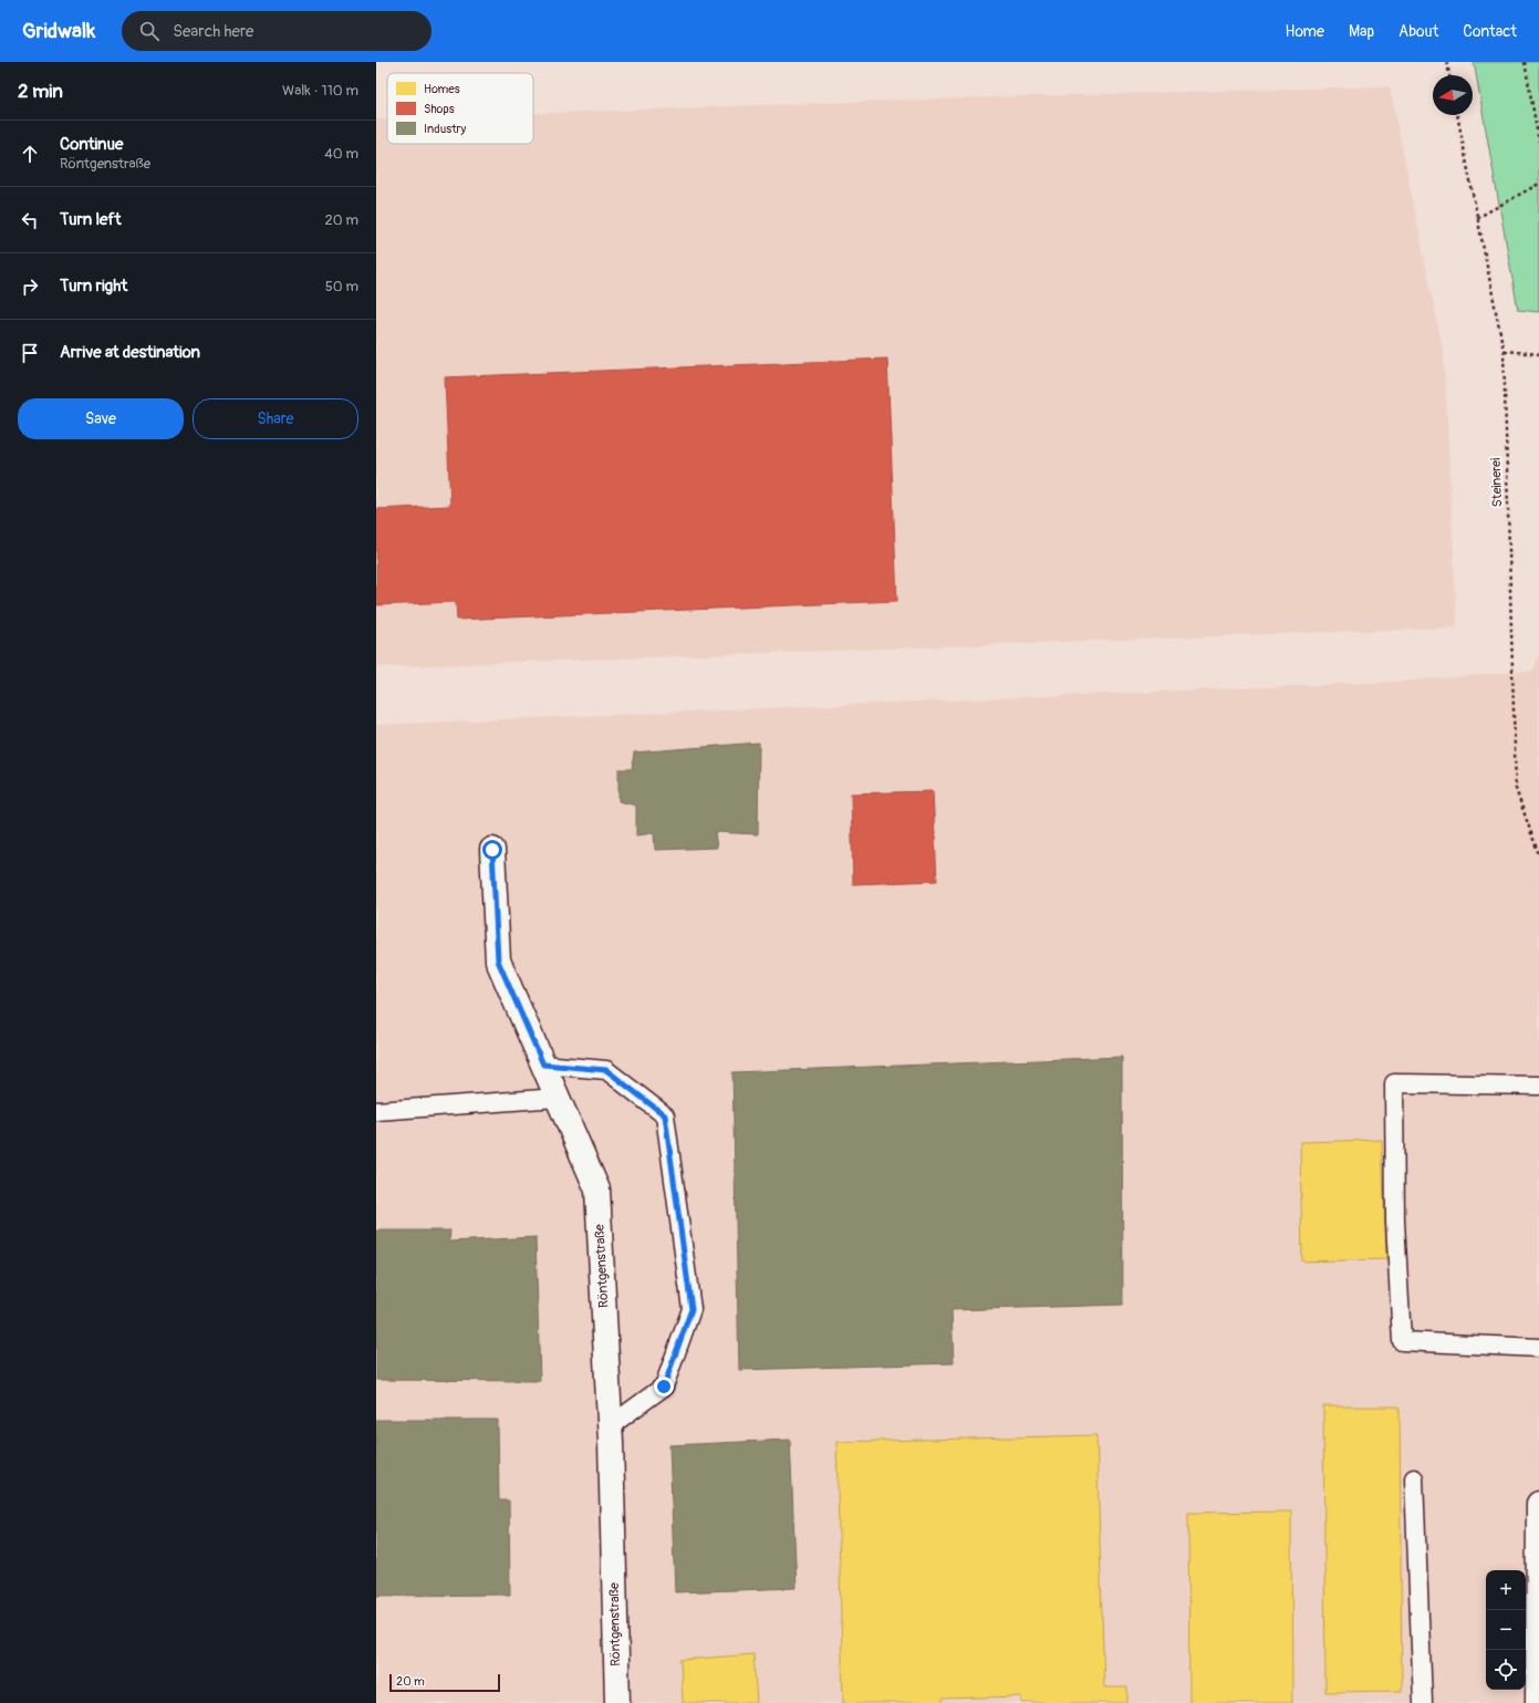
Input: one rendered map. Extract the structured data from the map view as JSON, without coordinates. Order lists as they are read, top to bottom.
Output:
{
  "streets": {
    "street": ["Röntgenstraße"],
    "path": ["Steinerei"]
  },
  "legend": ["Homes", "Shops", "Industry"],
  "scale_bar": "20 m",
  "north": "left",
  "page": {
    "header": "Gridwalk",
    "search": "Search here",
    "nav": [
      "Home",
      "Map",
      "About",
      "Contact"
    ],
    "heading": ["2 min", "Walk · 110 m"],
    "list": [
      ["Continue", "Röntgenstraße", "40 m"],
      ["Turn left", "20 m"],
      ["Turn right", "50 m"],
      "Arrive at destination"
    ],
    "buttons": ["Save", "Share"],
    "map_buttons": ["+", "−"],
    "scale": "20 m"
  }
}
